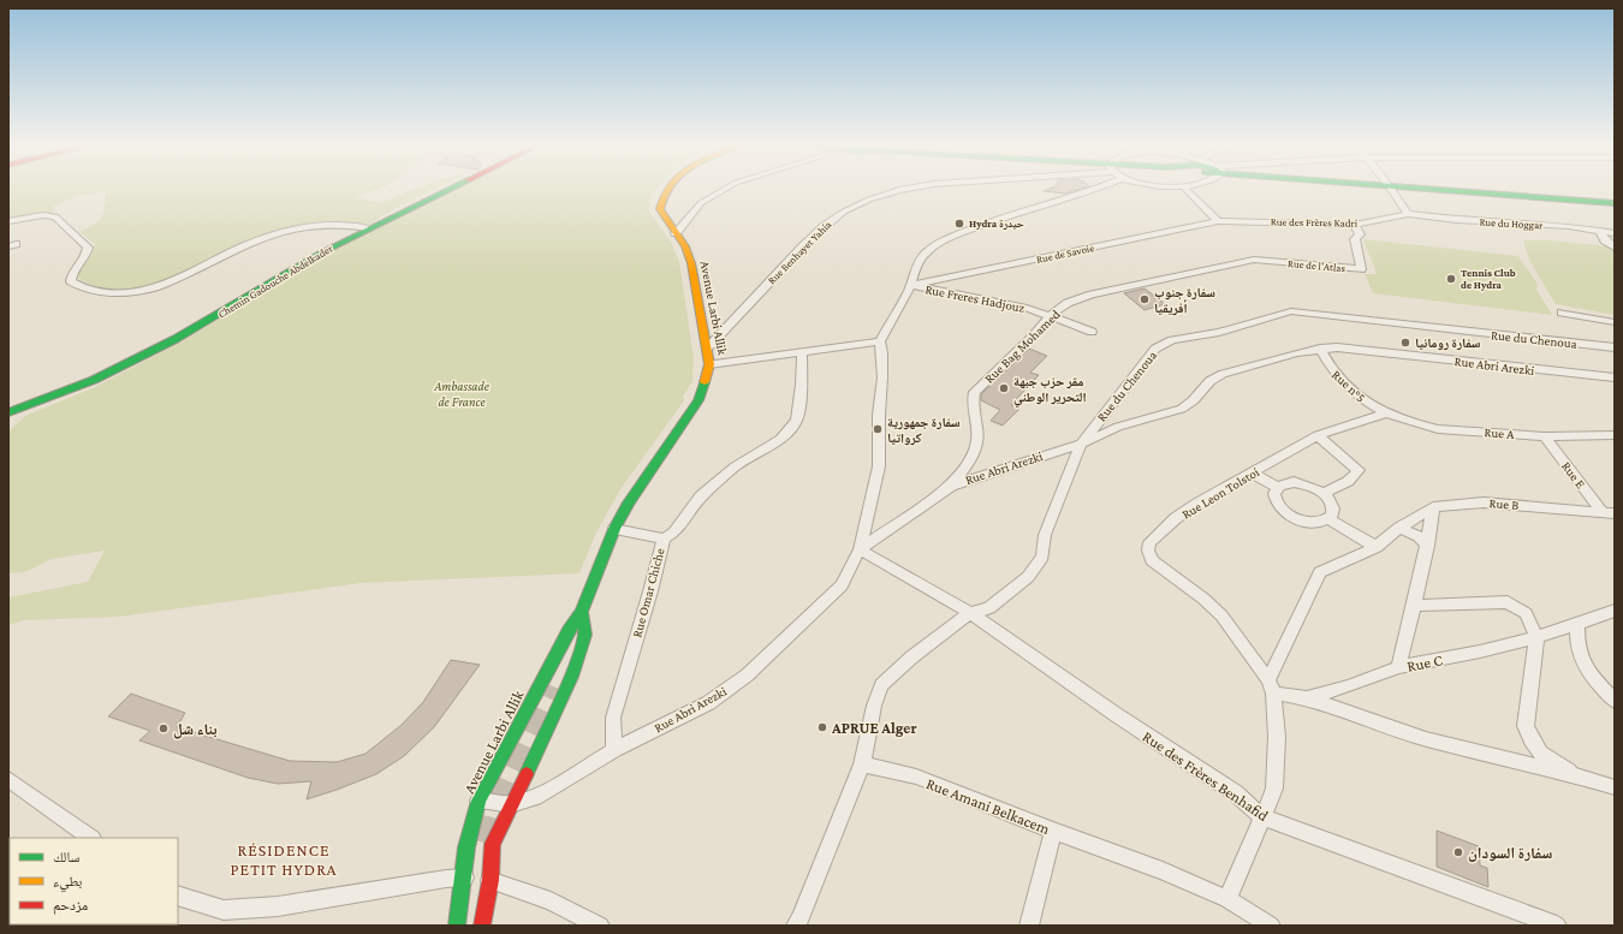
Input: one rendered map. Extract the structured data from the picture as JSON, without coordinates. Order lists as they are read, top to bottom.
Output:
{
  "streets": {
    "street": [
      "Rue des Frères Kadri",
      "Rue du Hoggar",
      "Rue Benhayet Yahia",
      "Rue de Savoie",
      "Rue de l'Atlas",
      "Chemin Gadouche Abdelkader",
      "Rue Freres Hadjouz",
      "Avenue Larbi Allik",
      "Rue du Chenoua",
      "Rue Bag Mohamed",
      "Rue Abri Arezki",
      "Rue n°5",
      "Rue A",
      "Rue E",
      "Rue Leon Tolstoi",
      "Rue B",
      "Rue Omar Chiche",
      "Rue C",
      "Rue des Frères Benhafid",
      "Rue Amani Belkacem"
    ]
  },
  "crossings": [
    ["Rue des Frères Kadri", "Rue du Hoggar"],
    ["Rue des Frères Kadri", "Rue de Savoie"],
    ["Rue des Frères Kadri", "Rue de l'Atlas"],
    ["Rue Benhayet Yahia", "Avenue Larbi Allik"],
    ["Rue de Savoie", "Rue Freres Hadjouz"],
    ["Rue de l'Atlas", "Rue Bag Mohamed"],
    ["Rue Freres Hadjouz", "Rue Bag Mohamed"],
    ["Avenue Larbi Allik", "Rue Abri Arezki"],
    ["Rue du Chenoua", "Rue Abri Arezki"],
    ["Rue du Chenoua", "Rue des Frères Benhafid"],
    ["Rue du Chenoua", "Rue Amani Belkacem"],
    ["Rue Bag Mohamed", "Rue Abri Arezki"],
    ["Rue Abri Arezki", "Rue n°5"],
    ["Rue Abri Arezki", "Rue Omar Chiche"],
    ["Rue Abri Arezki", "Rue des Frères Benhafid"],
    ["Rue n°5", "Rue A"],
    ["Rue n°5", "Rue Leon Tolstoi"],
    ["Rue A", "Rue E"],
    ["Rue A", "Rue Leon Tolstoi"],
    ["Rue E", "Rue B"],
    ["Rue Leon Tolstoi", "Rue B"],
    ["Rue Leon Tolstoi", "Rue C"],
    ["Rue B", "Rue C"]
  ],
  "districts": ["RÉSIDENCE PETIT HYDRA"],
  "parks": ["Ambassade de France"],
  "places": [
    "Hydra حيدرة",
    "Tennis Club de Hydra",
    "سفارة جنوب أفريقيا",
    "سفارة رومانيا",
    "مقر حزب جبهة التحرير الوطني",
    "سفارة جمهورية كرواتيا",
    "APRUE Alger",
    "بناء شل",
    "سفارة السودان"
  ],
  "legend": ["سالك", "بطيء", "مزدحم"]
}
